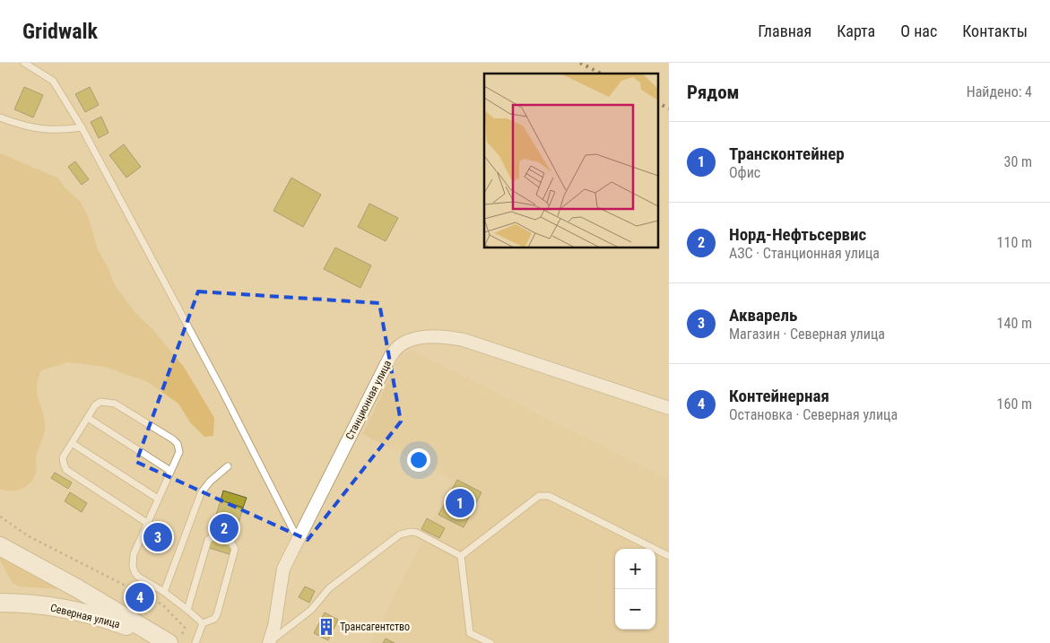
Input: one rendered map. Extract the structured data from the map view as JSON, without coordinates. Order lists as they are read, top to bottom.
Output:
{
  "streets": {
    "street": ["Станционная улица", "Северная улица"]
  },
  "places": {
    "building": ["Трансагентство"]
  },
  "page": {
    "header": "Gridwalk",
    "nav": [
      "Главная",
      "Карта",
      "О нас",
      "Контакты"
    ],
    "heading": ["Рядом", "Найдено: 4"],
    "list": [
      {
        "mark": "1",
        "name": "Трансконтейнер",
        "note": "Офис",
        "value": "30 m"
      },
      {
        "mark": "2",
        "name": "Норд-Нефтьсервис",
        "note": "АЗС · Станционная улица",
        "value": "110 m"
      },
      {
        "mark": "3",
        "name": "Акварель",
        "note": "Магазин · Северная улица",
        "value": "140 m"
      },
      {
        "mark": "4",
        "name": "Контейнерная",
        "note": "Остановка · Северная улица",
        "value": "160 m"
      }
    ],
    "pins": [
      "1",
      "2",
      "3",
      "4"
    ],
    "map_buttons": ["+", "−"]
  }
}
